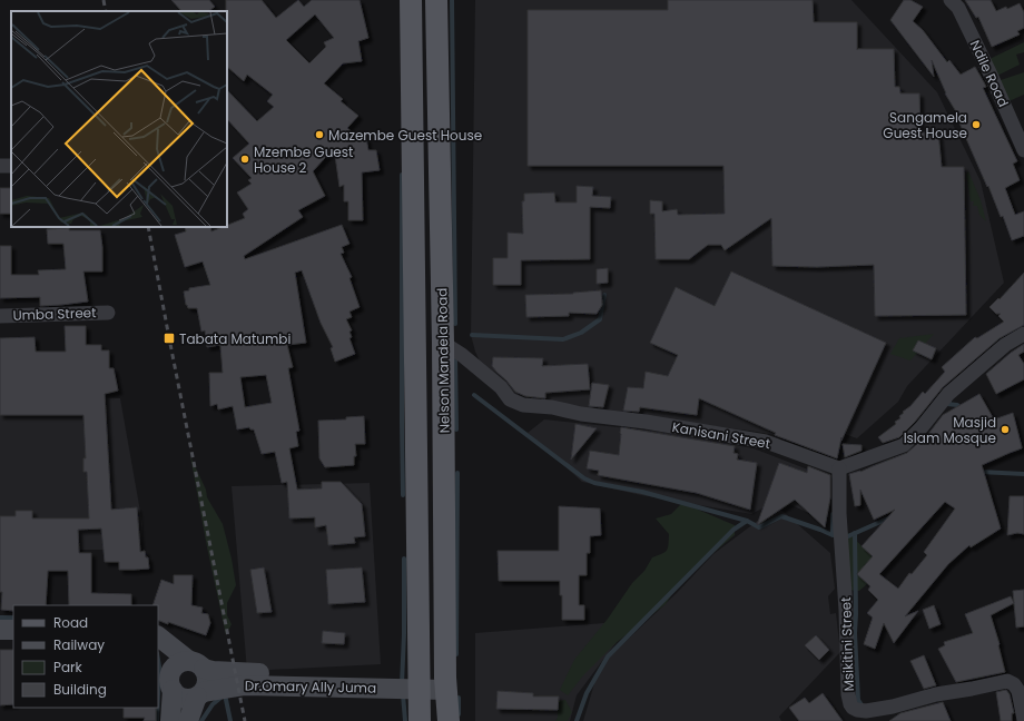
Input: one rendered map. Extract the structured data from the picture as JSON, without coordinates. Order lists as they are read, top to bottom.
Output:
{
  "streets": {
    "main road": ["Nelson Mandela Road", "Dr.Omary Ally Juma"],
    "street": [
      "Ndile Road",
      "Umba Street",
      "Kanisani Street",
      "Msikitini Street"
    ]
  },
  "crossings": [
    ["Nelson Mandela Road", "Kanisani Street"],
    ["Nelson Mandela Road", "Dr.Omary Ally Juma"],
    ["Kanisani Street", "Msikitini Street"]
  ],
  "places": {
    "other": [
      "Sangamela Guest House",
      "Mazembe Guest House",
      "Mzembe Guest House 2",
      "Masjid Islam Mosque"
    ],
    "transit": ["Tabata Matumbi"]
  },
  "legend": [
    "Road",
    "Railway",
    "Park",
    "Building"
  ]
}
